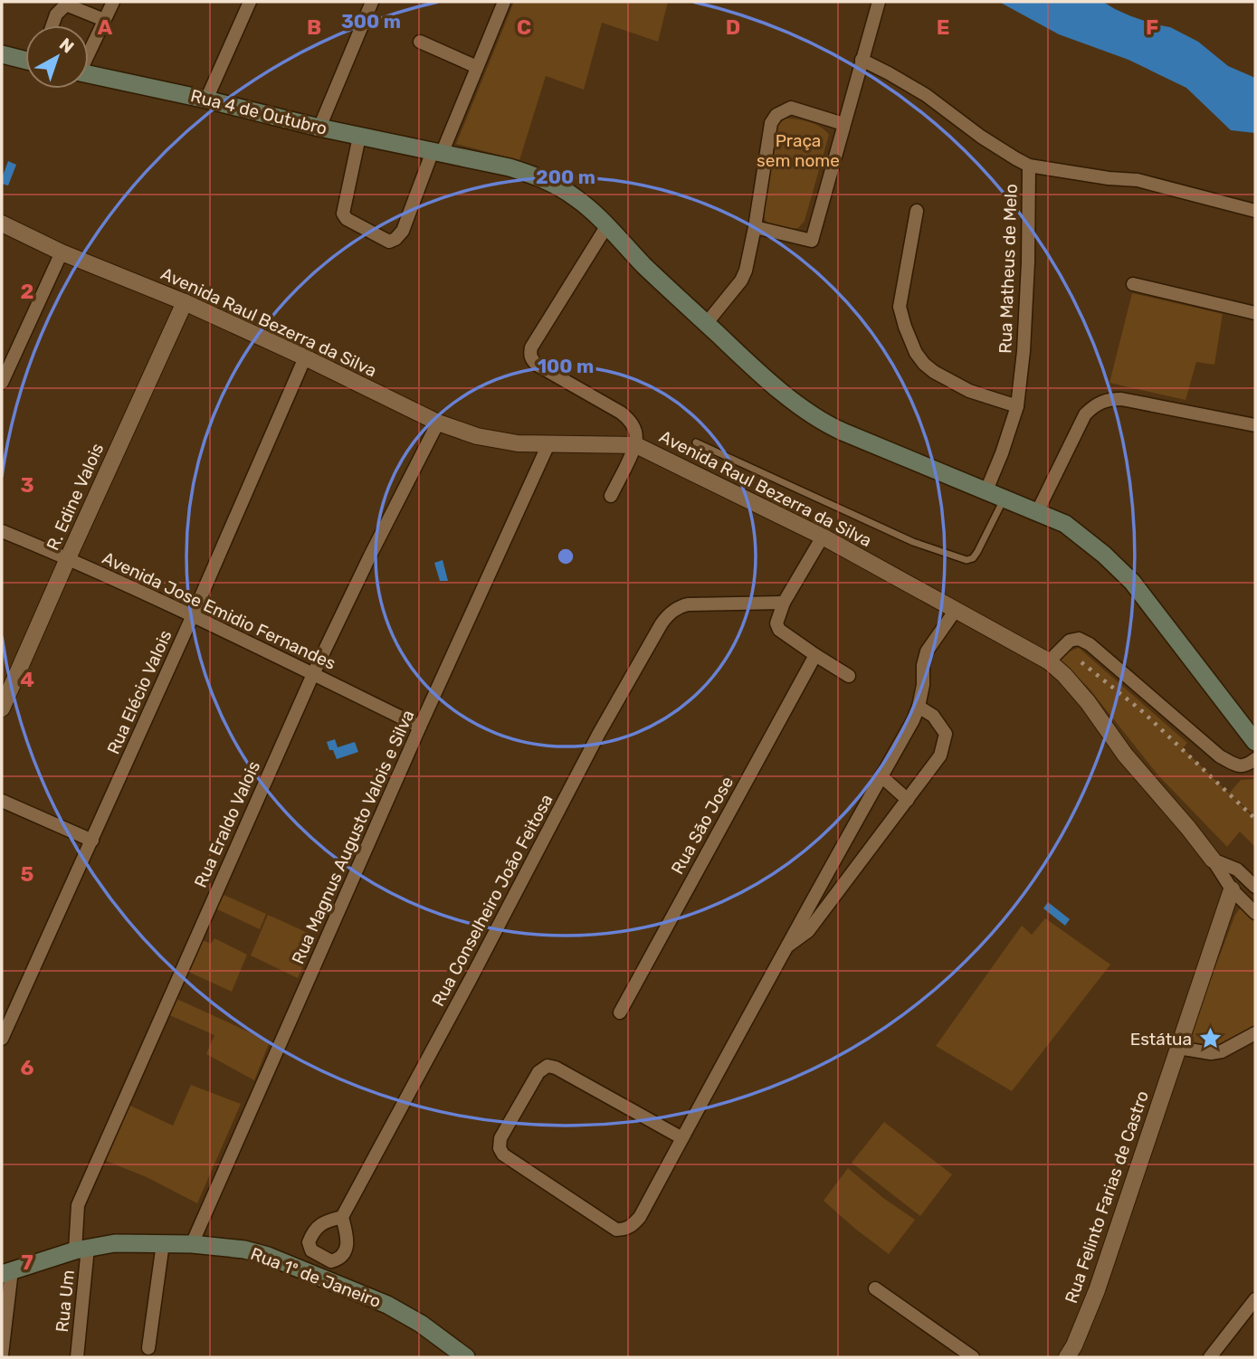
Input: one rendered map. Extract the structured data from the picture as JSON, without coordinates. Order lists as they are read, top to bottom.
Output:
{
  "streets": {
    "main road": ["Rua 4 de Outubro", "Rua 1º de Janeiro"],
    "street": [
      "Rua Matheus de Melo",
      "Avenida Raul Bezerra da Silva",
      "R. Edine Valois",
      "Avenida Jose Emidio Fernandes",
      "Rua Elécio Valois",
      "Rua Eraldo Valois",
      "Rua São Jose",
      "Rua Magnus Augusto Valois e Silva",
      "Rua Conselheiro João Feitosa",
      "Rua Felinto Farias de Castro",
      "Rua Um"
    ]
  },
  "crossings": [
    ["Rua 4 de Outubro", "Rua Matheus de Melo"],
    ["Avenida Raul Bezerra da Silva", "R. Edine Valois"],
    ["Avenida Raul Bezerra da Silva", "Rua Elécio Valois"],
    ["Avenida Raul Bezerra da Silva", "Rua Eraldo Valois"],
    ["Avenida Raul Bezerra da Silva", "Rua Magnus Augusto Valois e Silva"],
    ["Avenida Raul Bezerra da Silva", "Rua Felinto Farias de Castro"],
    ["R. Edine Valois", "Avenida Jose Emidio Fernandes"],
    ["Avenida Jose Emidio Fernandes", "Rua Elécio Valois"],
    ["Avenida Jose Emidio Fernandes", "Rua Eraldo Valois"],
    ["Avenida Jose Emidio Fernandes", "Rua Magnus Augusto Valois e Silva"],
    ["Rua Eraldo Valois", "Rua 1º de Janeiro"],
    ["Rua Eraldo Valois", "Rua Um"],
    ["Rua Magnus Augusto Valois e Silva", "Rua 1º de Janeiro"],
    ["Rua 1º de Janeiro", "Rua Um"]
  ],
  "parks": ["Praça sem nome"],
  "places": {
    "place": ["Estátua"]
  },
  "north": "top right",
  "grid": {
    "columns": [
      "A",
      "B",
      "C",
      "D",
      "E",
      "F"
    ],
    "rows": [
      "2",
      "3",
      "4",
      "5",
      "6",
      "7"
    ]
  },
  "rings": ["300 m", "200 m", "100 m"]
}
